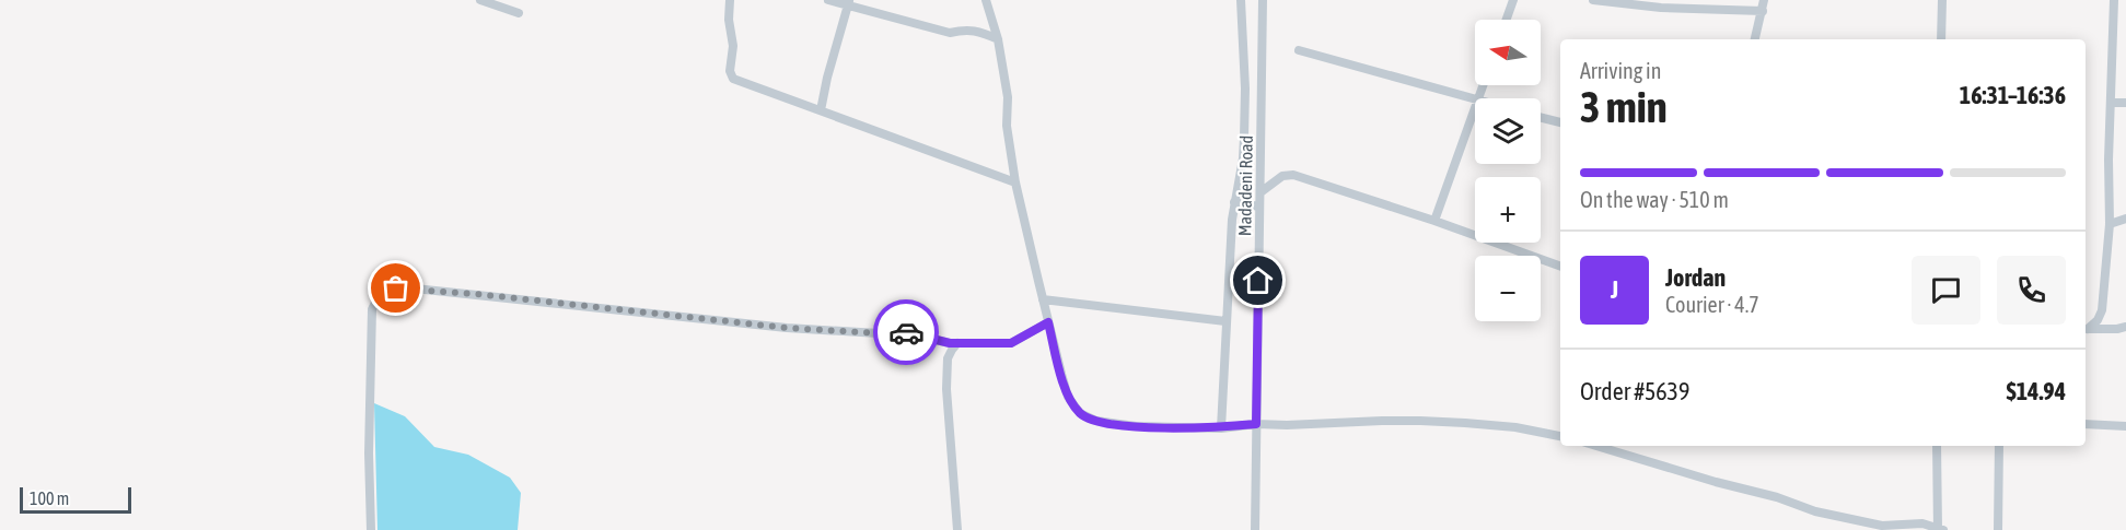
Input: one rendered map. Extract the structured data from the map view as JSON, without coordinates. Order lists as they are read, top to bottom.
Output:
{
  "streets": {
    "street": ["Madadeni Road"]
  },
  "scale_bar": "100 m",
  "north": "left",
  "page": {
    "map_buttons": ["+", "−"],
    "heading": ["3 min", "Arriving in", "16:31–16:36"],
    "panel": [
      "Jordan",
      "Courier · 4.7",
      "Order #5639",
      "$14.94"
    ],
    "bar": "On the way · 510 m",
    "round": "J",
    "scale": "100 m"
  }
}
